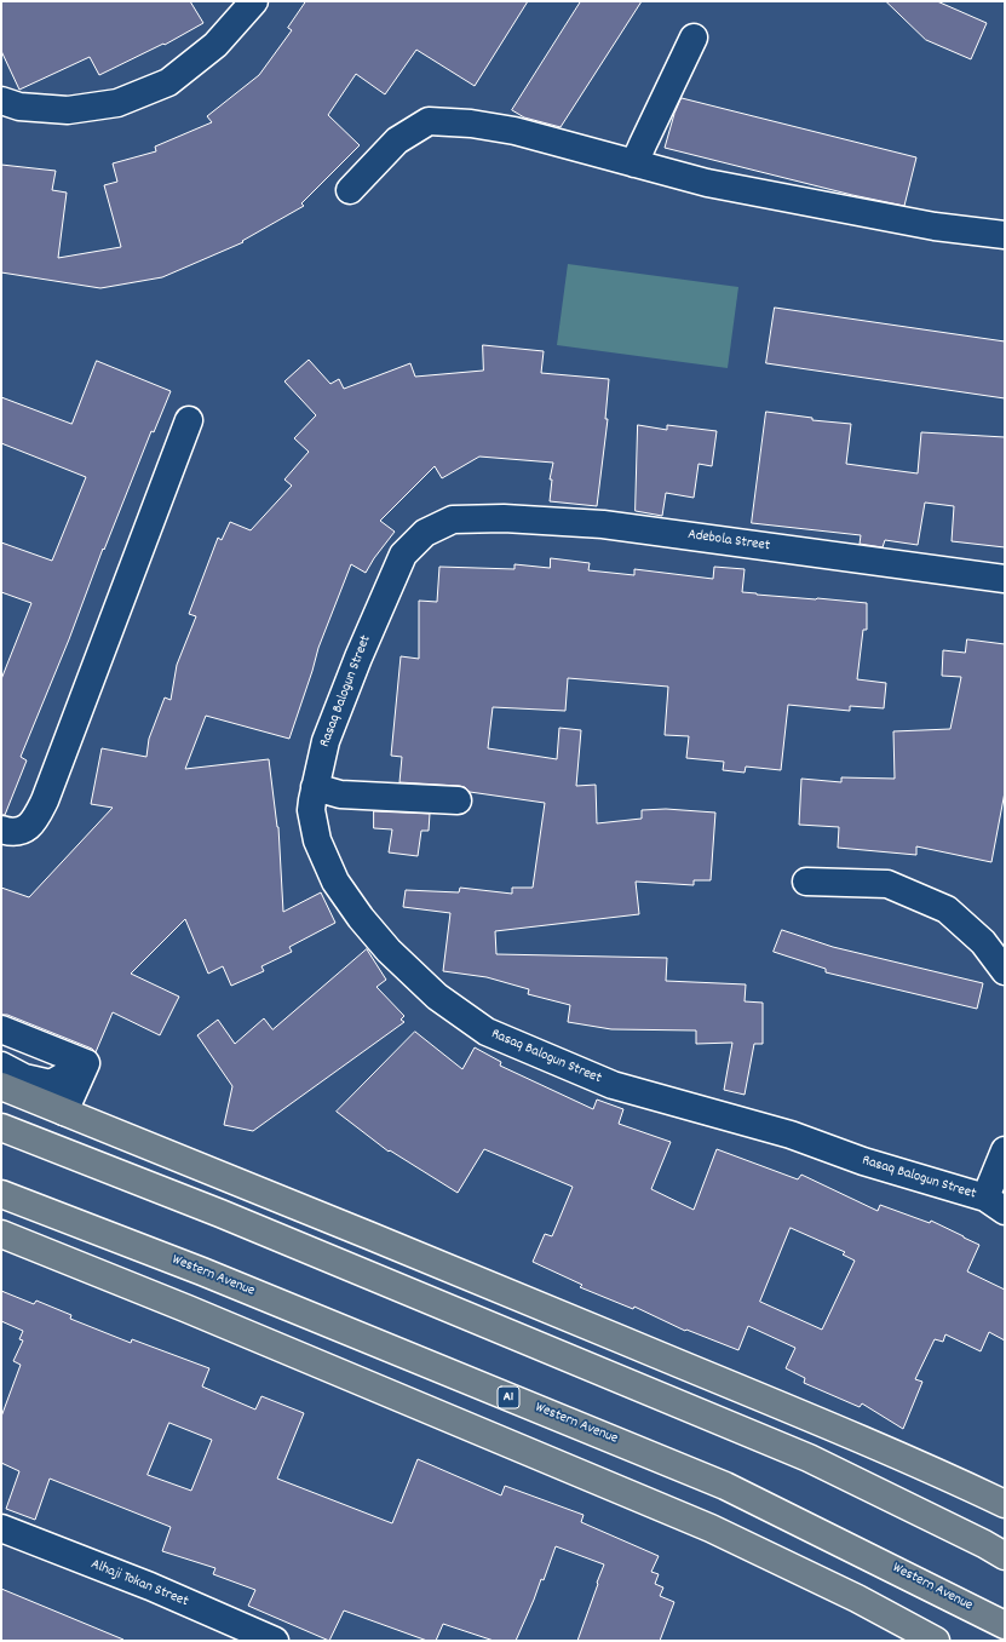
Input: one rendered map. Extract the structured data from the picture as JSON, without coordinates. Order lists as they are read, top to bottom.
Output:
{
  "streets": {
    "main road": ["Western Avenue", "A1"],
    "street": ["Adebola Street", "Rasaq Balogun Street", "Alhaji Tokan Street"]
  },
  "crossings": [
    ["Adebola Street", "Rasaq Balogun Street"]
  ]
}
